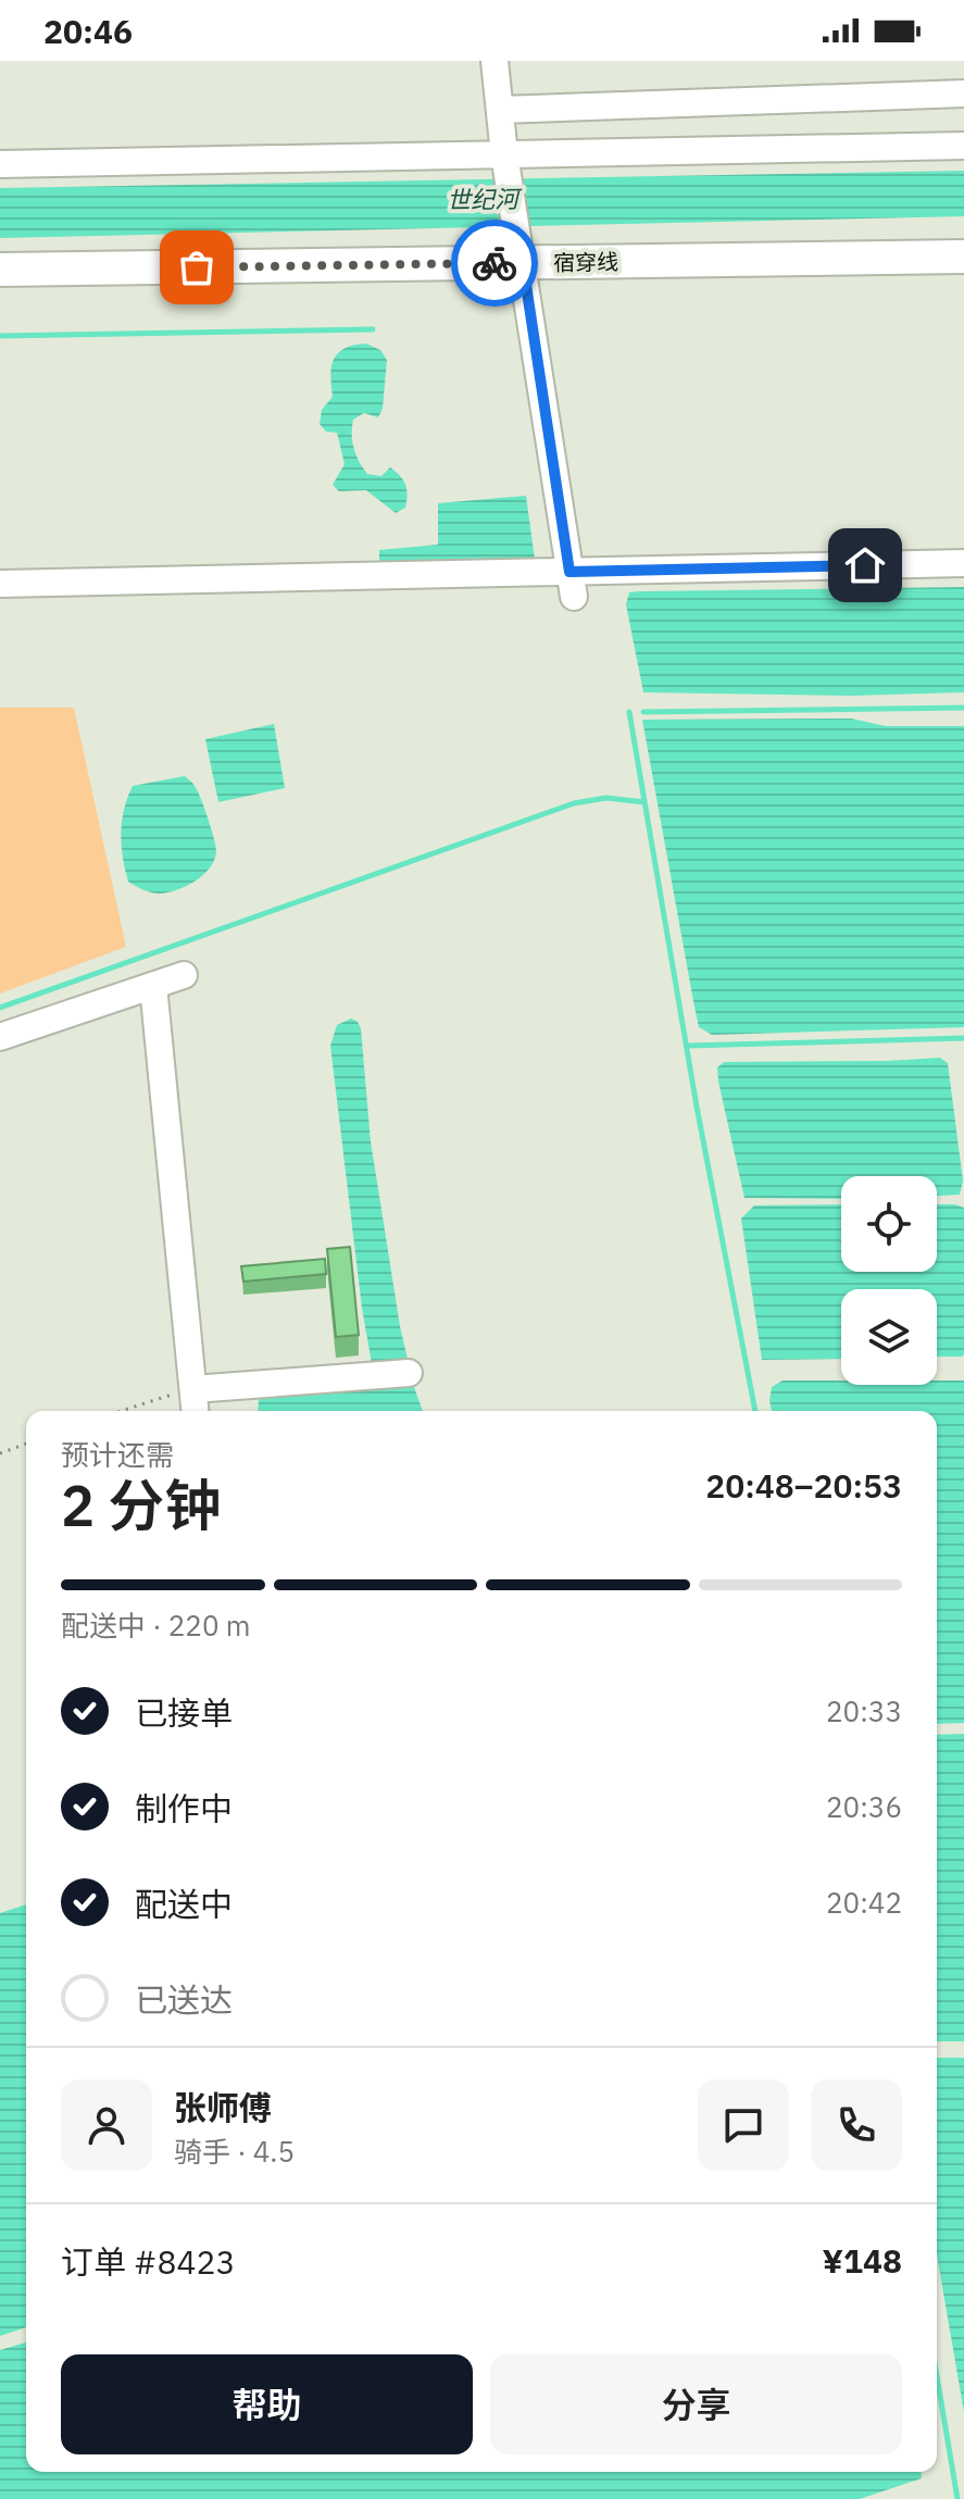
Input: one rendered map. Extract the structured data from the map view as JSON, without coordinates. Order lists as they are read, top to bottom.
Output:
{
  "streets": {
    "main road": ["宿穿线"]
  },
  "water": ["世纪河"],
  "page": {
    "status": "20:46",
    "heading": ["2 分钟", "预计还需", "20:48–20:53"],
    "panel": [
      "张师傅",
      "骑手 · 4.5",
      "订单 #8423",
      "¥148"
    ],
    "bar": "配送中 · 220 m",
    "list": [
      ["已接单", "20:33"],
      ["制作中", "20:36"],
      ["配送中", "20:42"],
      "已送达"
    ],
    "buttons": ["帮助", "分享"]
  }
}
